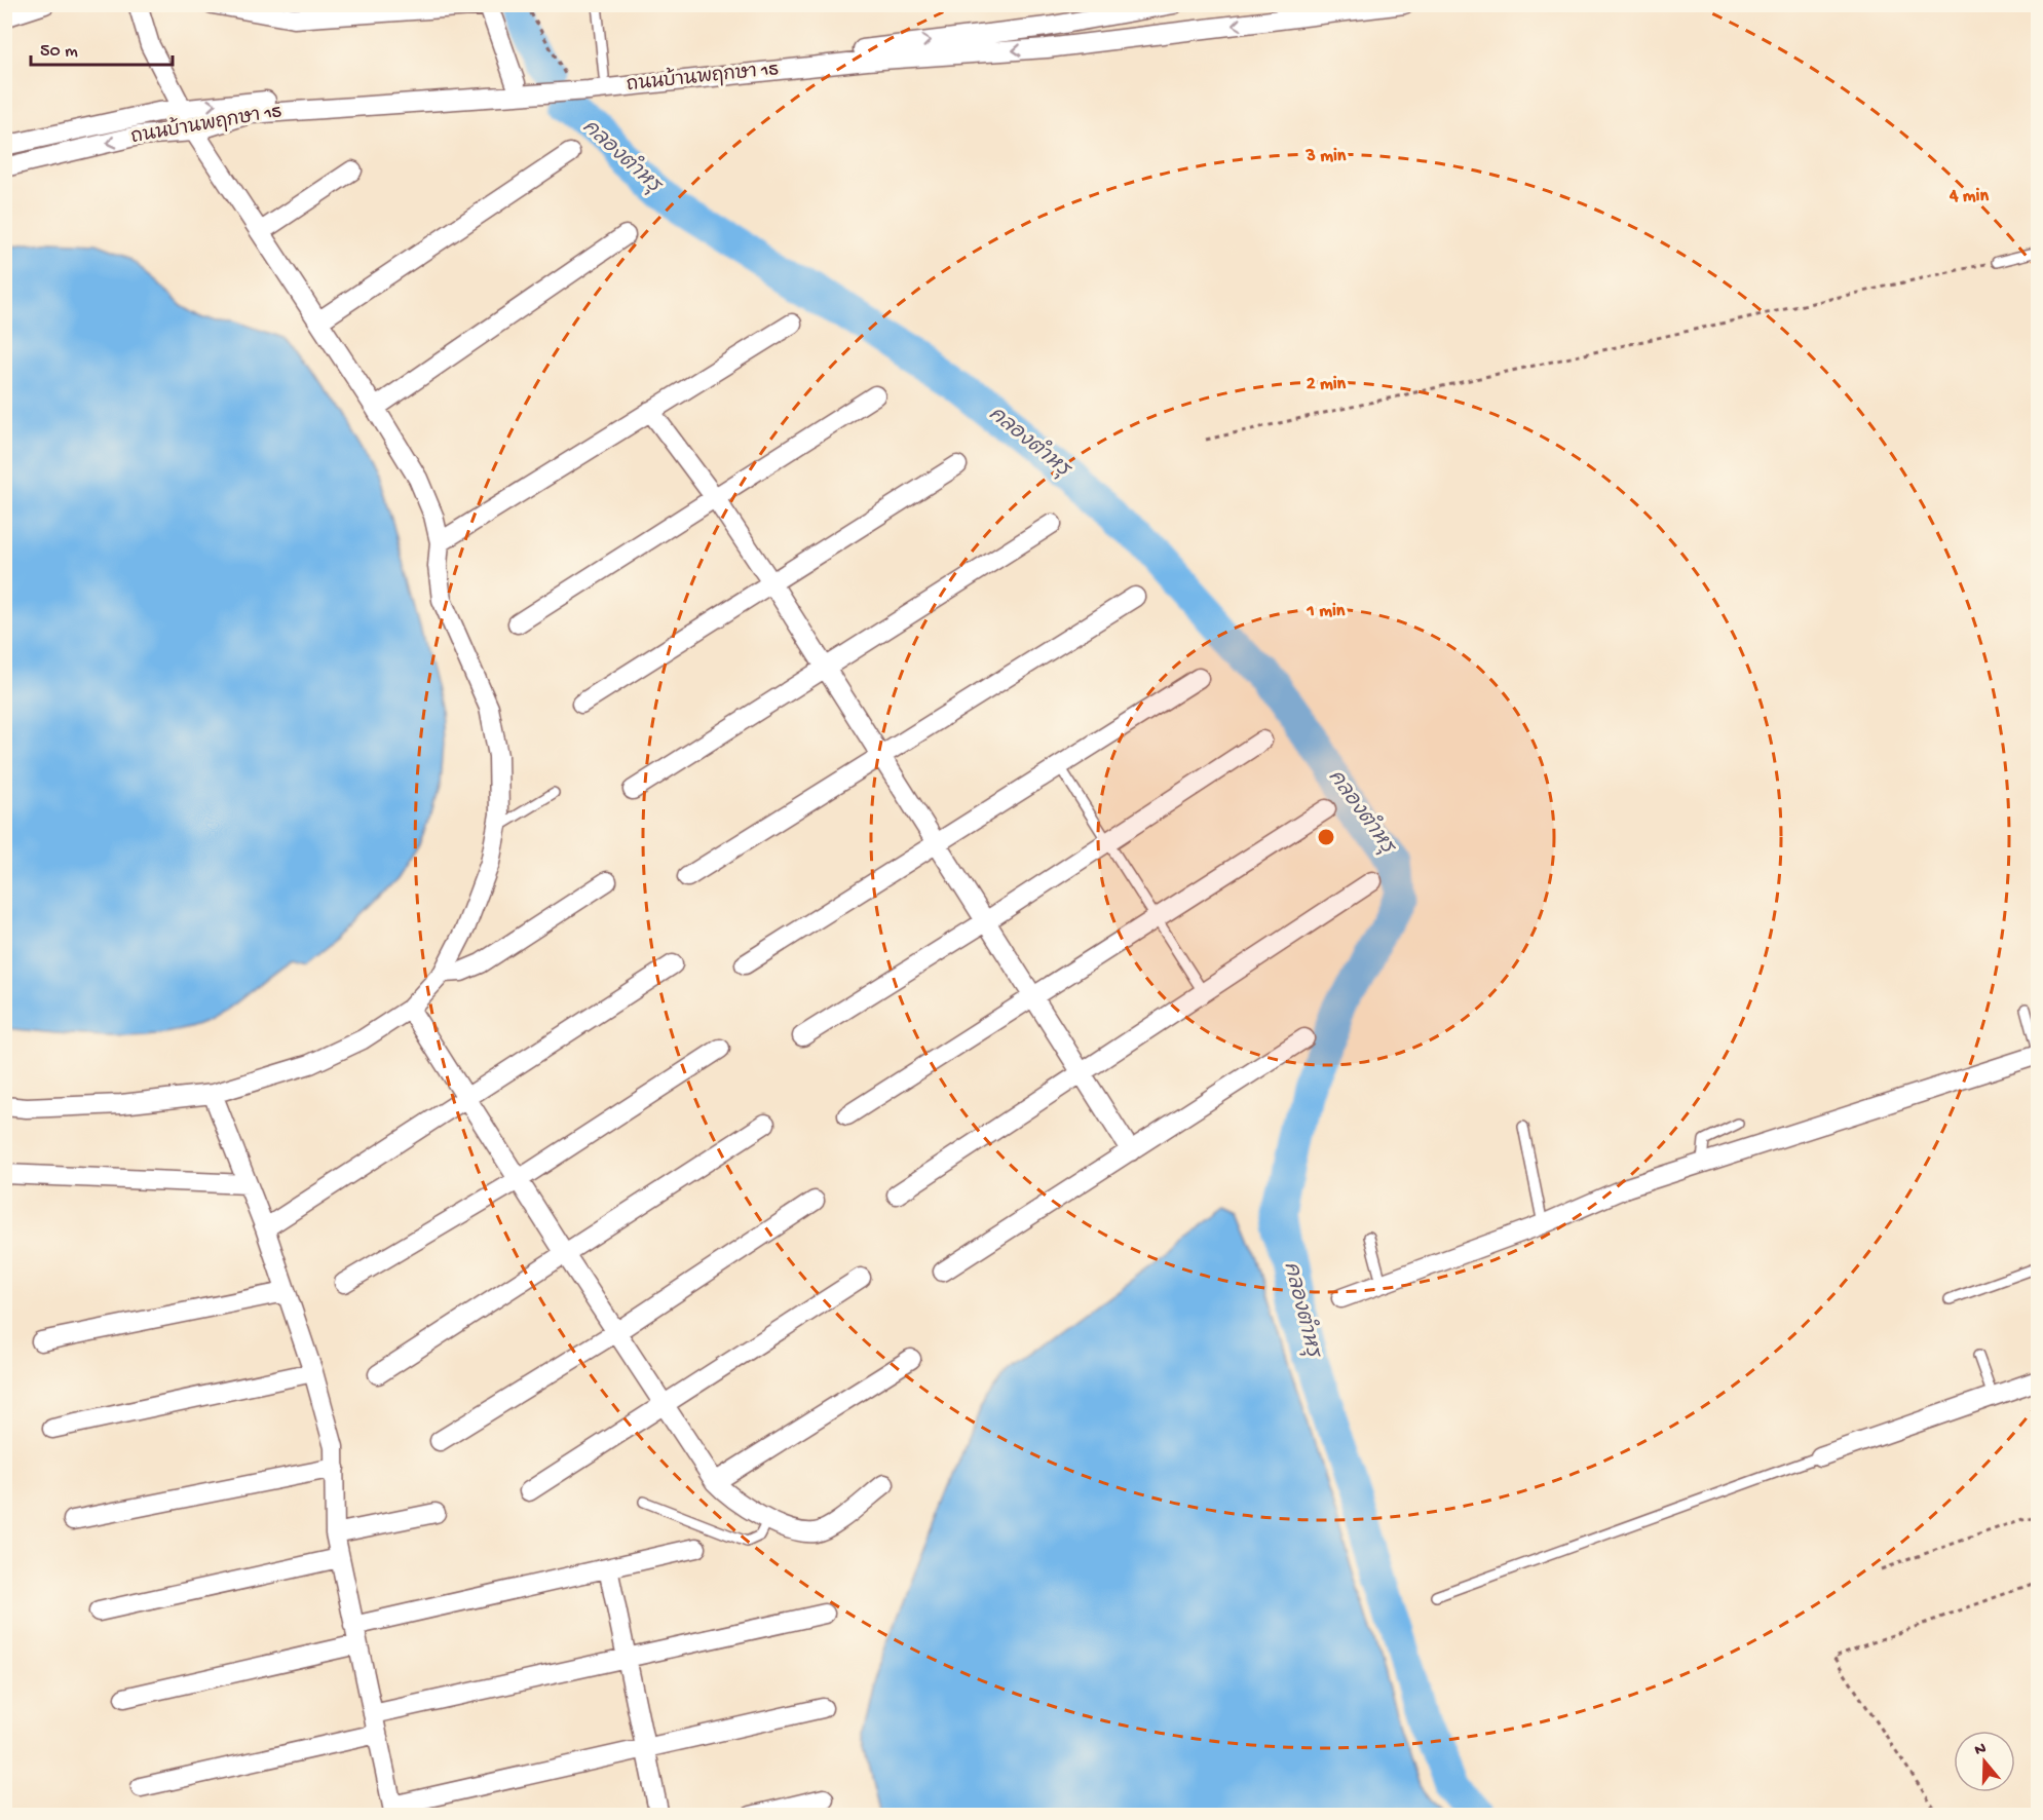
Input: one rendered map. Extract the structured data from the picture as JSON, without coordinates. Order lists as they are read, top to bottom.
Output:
{
  "streets": {
    "street": ["ถนนบ้านพฤกษา 15"]
  },
  "water": ["คลองตำหรุ"],
  "scale_bar": "50 m",
  "north": "top",
  "rings": [
    "3 min",
    "4 min",
    "2 min",
    "1 min"
  ]
}
